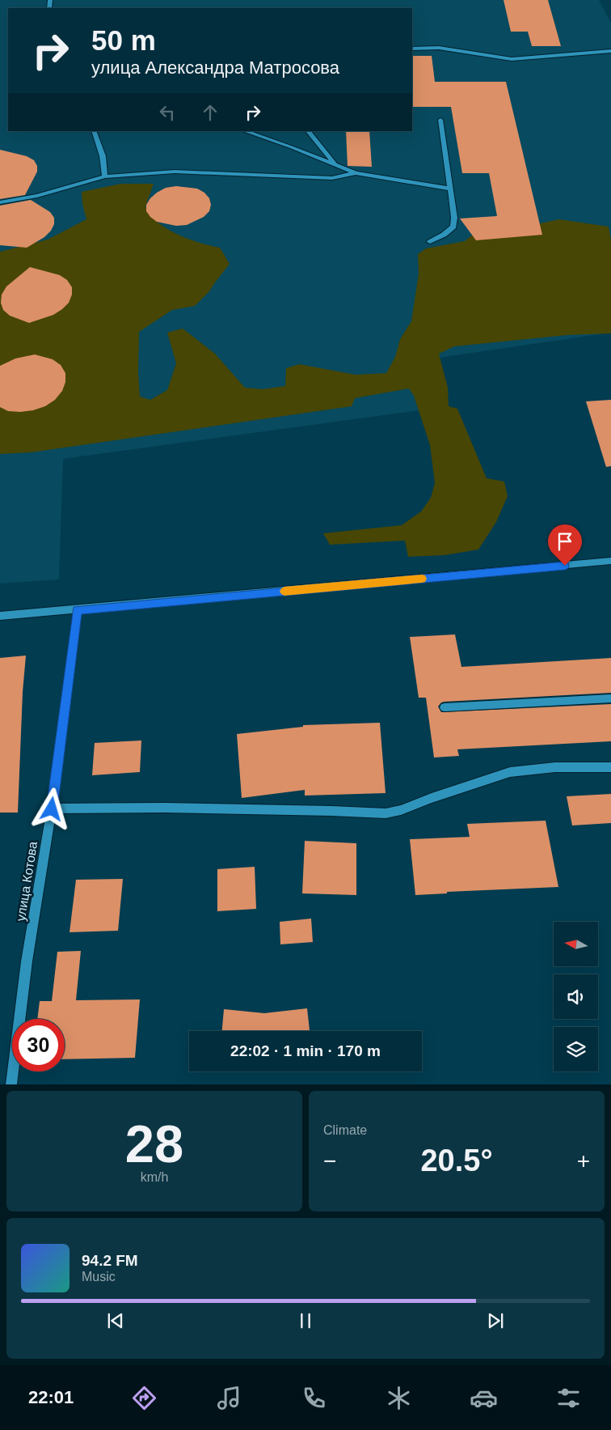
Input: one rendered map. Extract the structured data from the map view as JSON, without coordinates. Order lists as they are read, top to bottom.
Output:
{
  "streets": {
    "street": ["улица Котова"]
  },
  "north": "left",
  "page": {
    "turn": ["50 m", "улица Александра Матросова"],
    "limit": "30",
    "trip": "22:02 · 1 min · 170 m",
    "tile": [
      ["28", "km/h"],
      "Climate"
    ],
    "heat": ["−", "20.5°", "+"],
    "song": ["94.2 FM", "Music"],
    "tabs": "22:01"
  }
}
